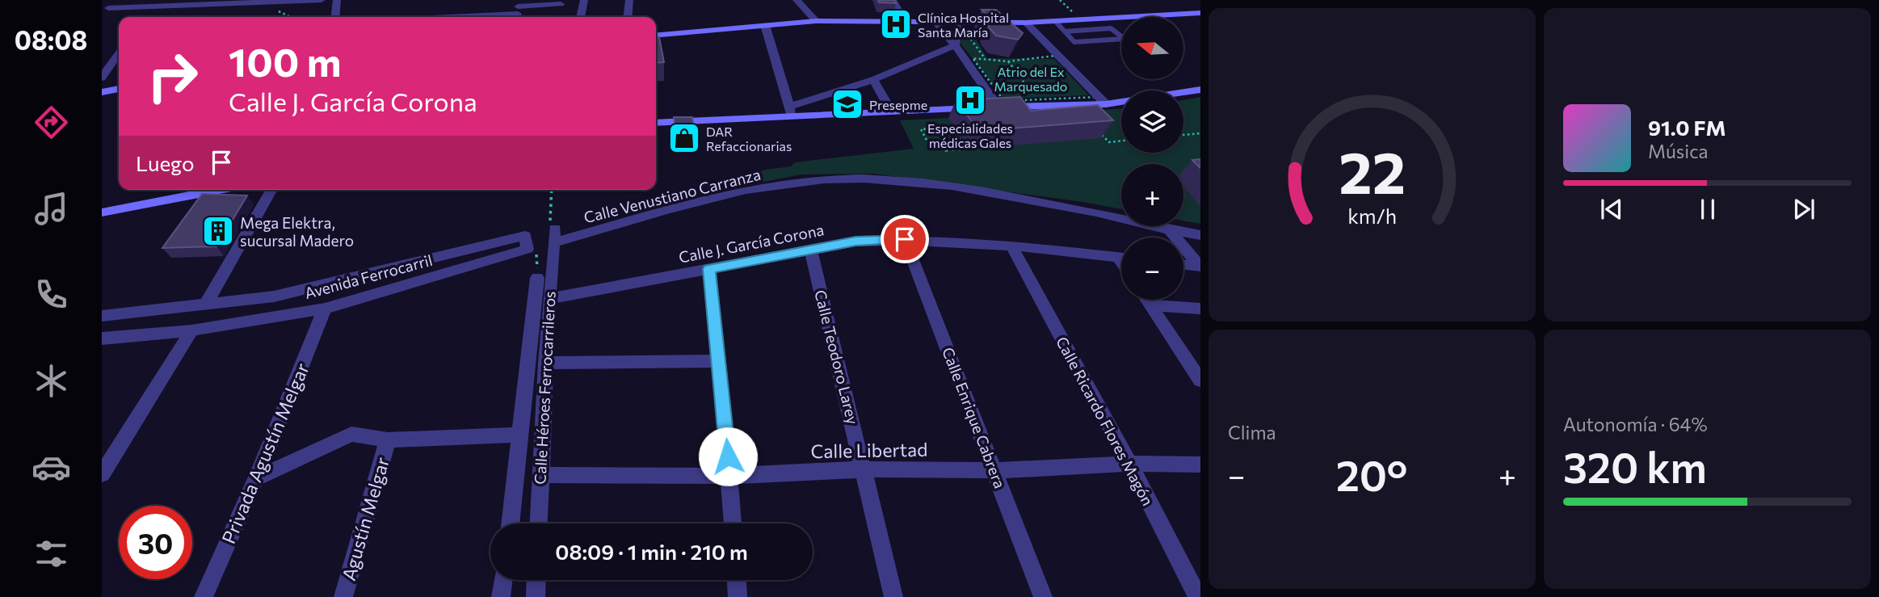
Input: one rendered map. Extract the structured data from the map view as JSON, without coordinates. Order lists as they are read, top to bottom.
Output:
{
  "streets": {
    "street": [
      "Calle Venustiano Carranza",
      "Calle J. García Corona",
      "Avenida Ferrocarril",
      "Calle Teodoro Larey",
      "Calle Héroes Ferrocarrileros",
      "Calle Enrique Cabrera",
      "Calle Ricardo Flores Magón",
      "Calle Libertad",
      "Privada Agustín Melgar",
      "Agustín Melgar"
    ]
  },
  "crossings": [
    ["Calle Venustiano Carranza", "Calle Héroes Ferrocarrileros"],
    ["Calle J. García Corona", "Calle Teodoro Larey"],
    ["Calle J. García Corona", "Calle Héroes Ferrocarrileros"],
    ["Calle J. García Corona", "Calle Enrique Cabrera"],
    ["Calle J. García Corona", "Calle Ricardo Flores Magón"],
    ["Avenida Ferrocarril", "Privada Agustín Melgar"],
    ["Calle Teodoro Larey", "Calle Libertad"],
    ["Calle Héroes Ferrocarrileros", "Calle Libertad"],
    ["Calle Enrique Cabrera", "Calle Libertad"],
    ["Calle Ricardo Flores Magón", "Calle Libertad"]
  ],
  "parks": ["Atrio del Ex Marquesado"],
  "places": {
    "hospital": ["Clínica Hospital Santa María", "Especialidades médicas Gales"],
    "school or university": ["Presepme"],
    "shop": ["DAR Refaccionarias"],
    "building": ["Mega Elektra, sucursal Madero"]
  },
  "north": "left",
  "page": {
    "tabs": "08:08",
    "map_buttons": ["+", "−"],
    "turn": ["100 m", "Calle J. García Corona"],
    "song": ["91.0 FM", "Música"],
    "then": "Luego",
    "tile": [
      "Clima",
      ["Autonomía · 64%", "320 km"]
    ],
    "heat": ["−", "20°", "+"],
    "limit": "30",
    "trip": "08:09 · 1 min · 210 m",
    "gauge": ["22", "km/h"]
  }
}
